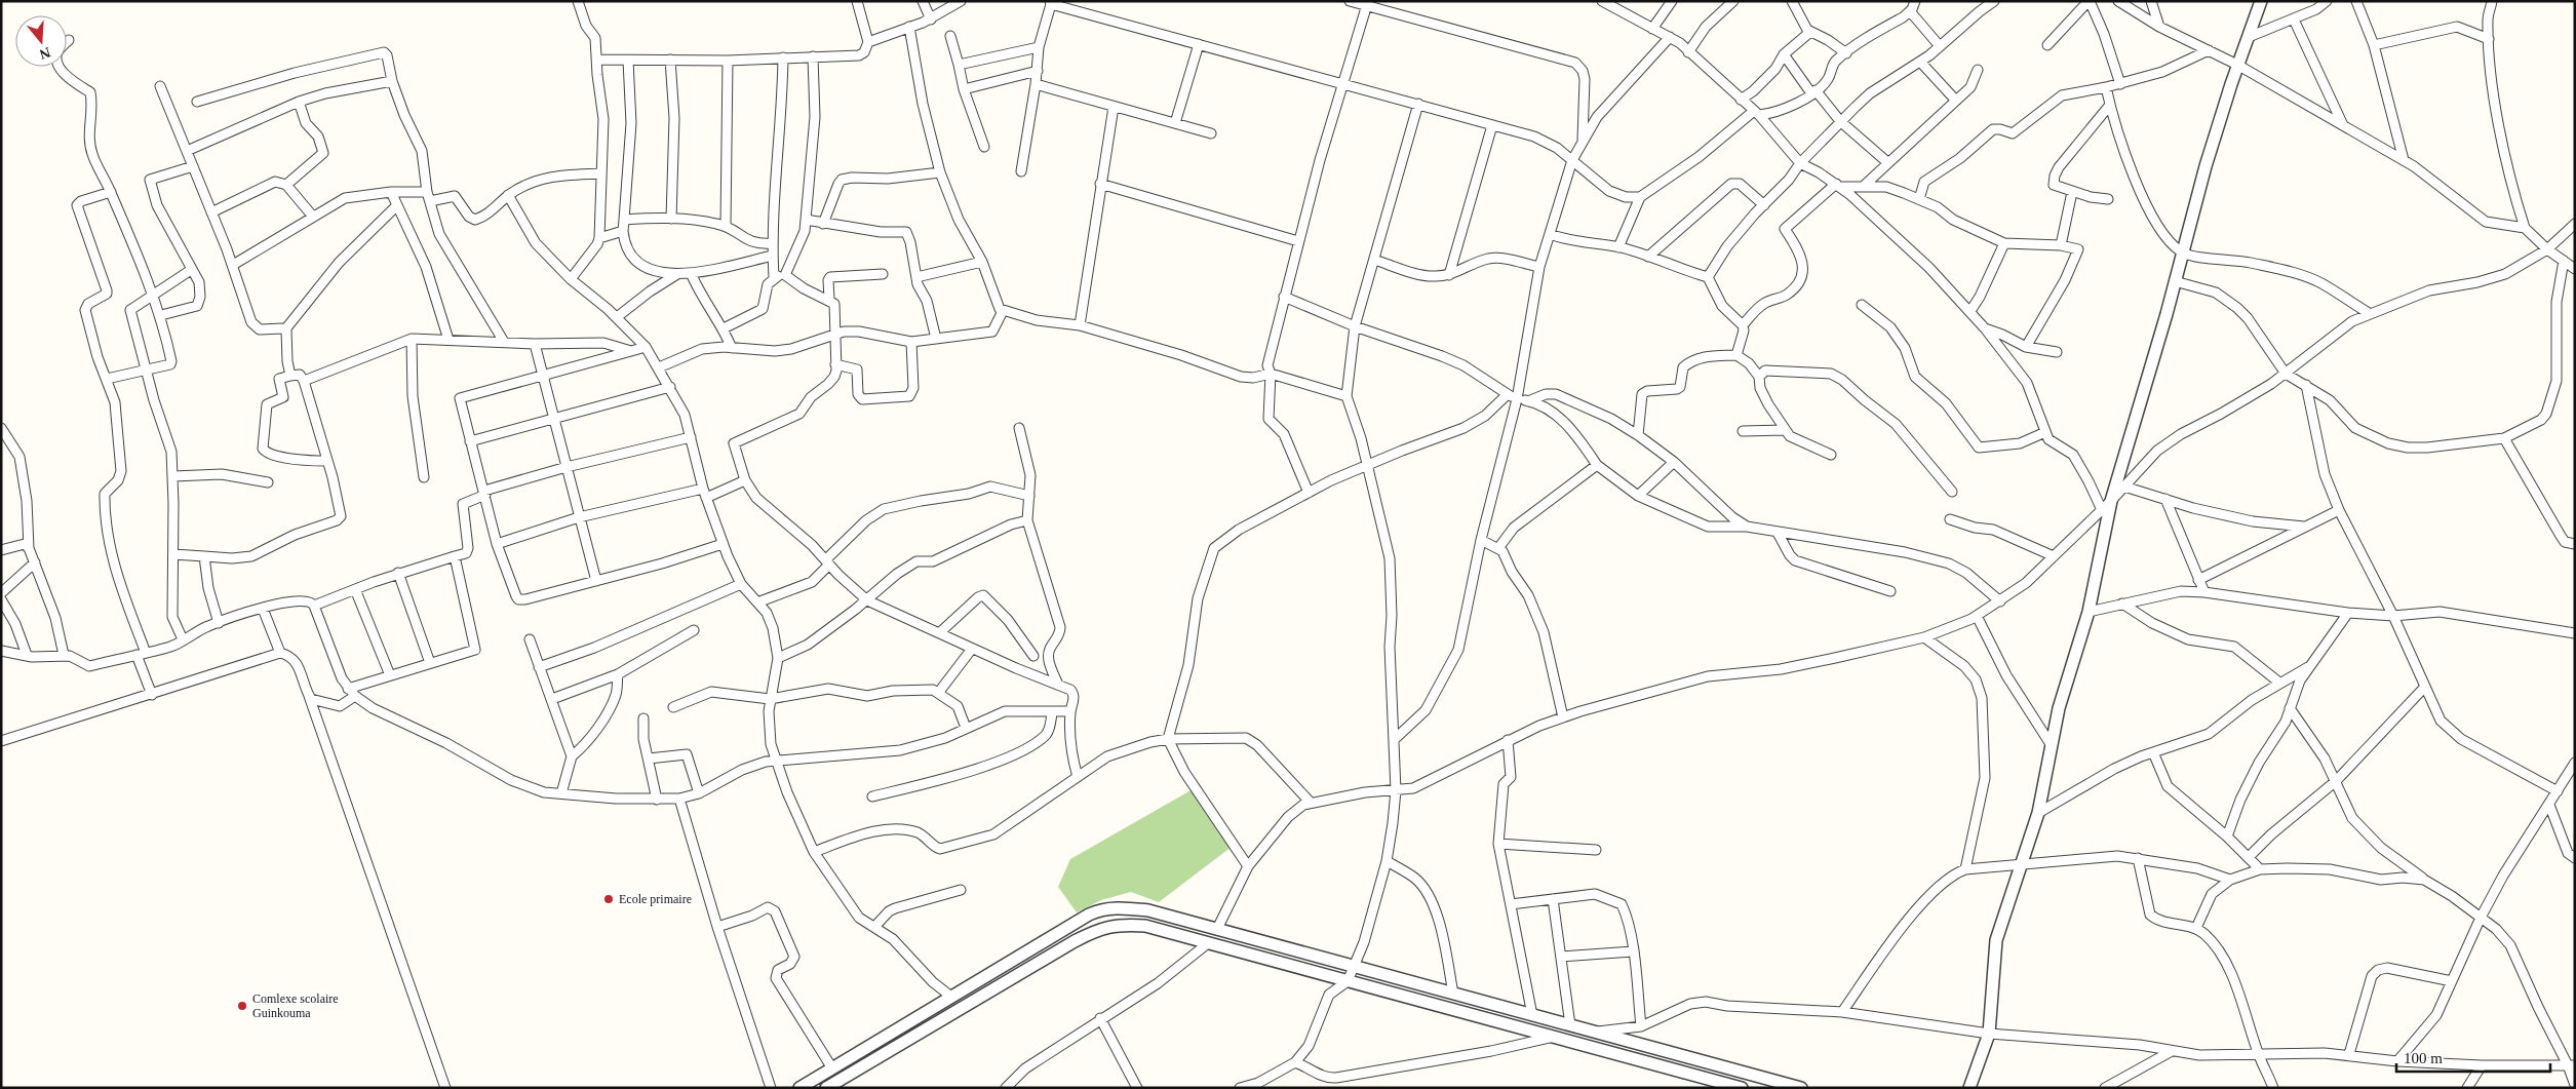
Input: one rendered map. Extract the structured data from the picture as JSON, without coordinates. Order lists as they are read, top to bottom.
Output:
{
  "places": ["Ecole primaire", "Comlexe scolaire Guinkouma"],
  "scale_bar": "100 m",
  "north": "bottom"
}
